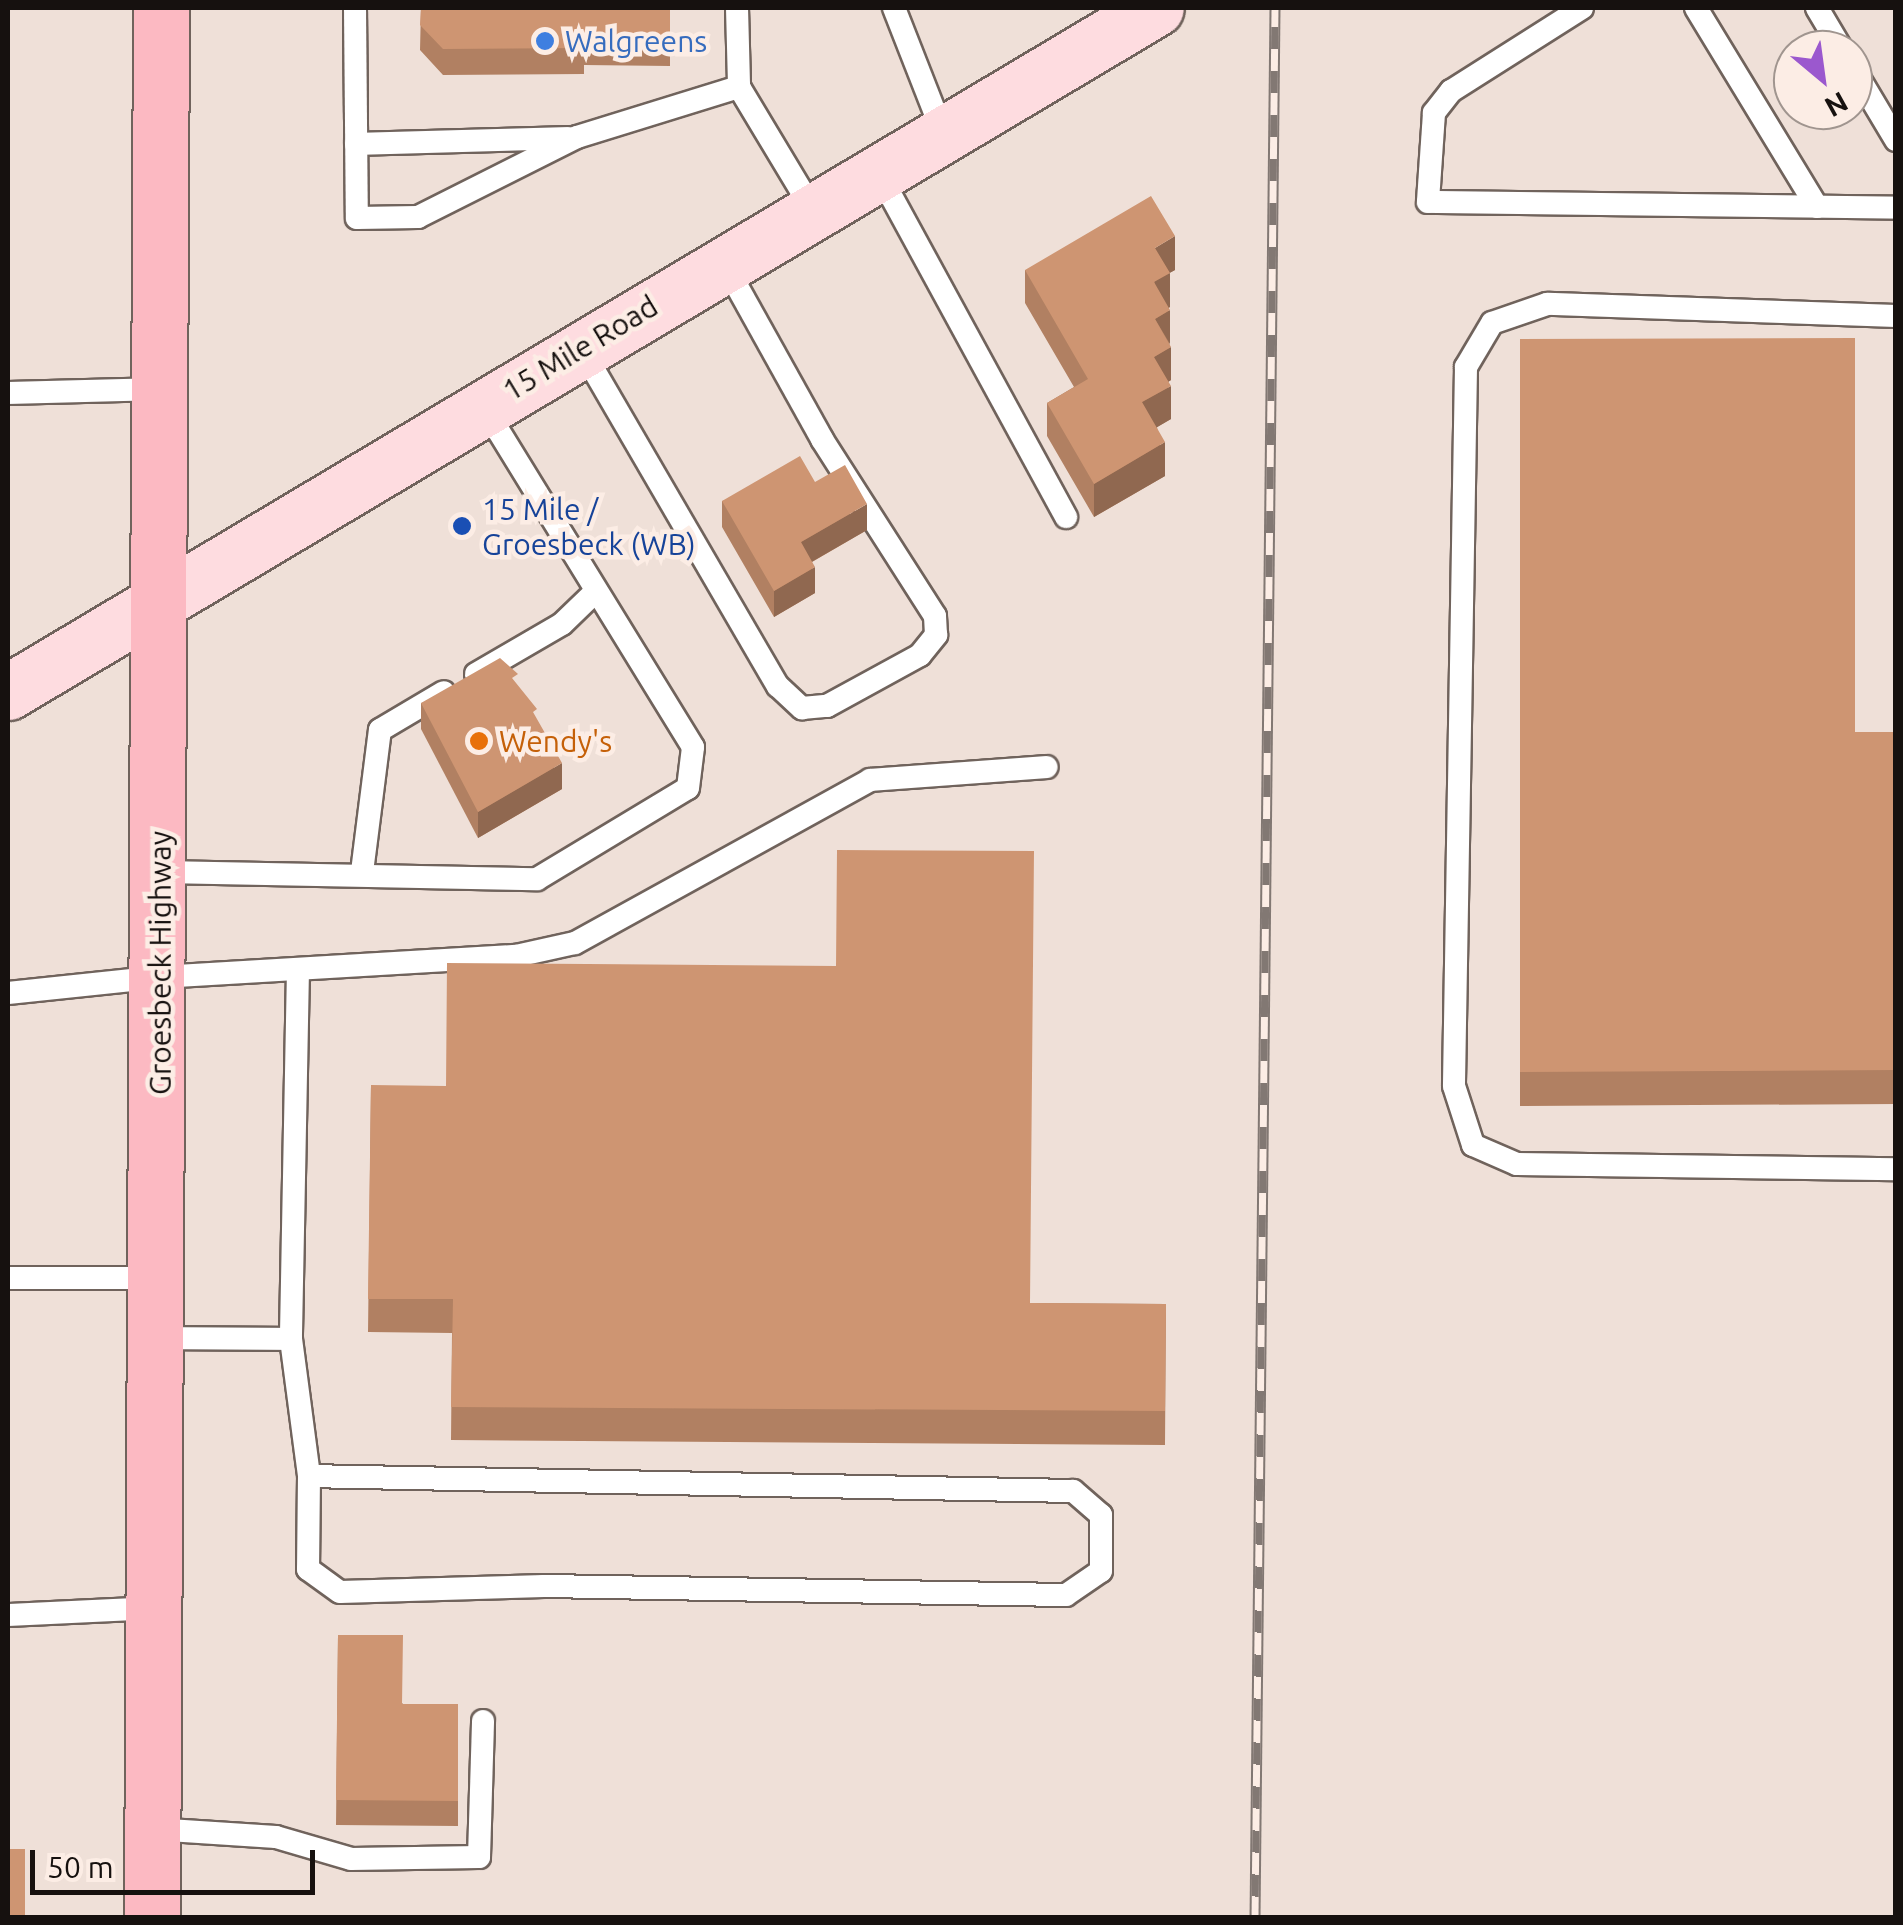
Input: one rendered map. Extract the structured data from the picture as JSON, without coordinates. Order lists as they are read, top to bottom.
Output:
{
  "streets": {
    "main road": ["15 Mile Road", "Groesbeck Highway"]
  },
  "crossings": [
    ["15 Mile Road", "Groesbeck Highway"]
  ],
  "places": ["Walgreens", "15 Mile / Groesbeck (WB)", "Wendy's"],
  "scale_bar": "50 m",
  "north": "bottom right"
}
